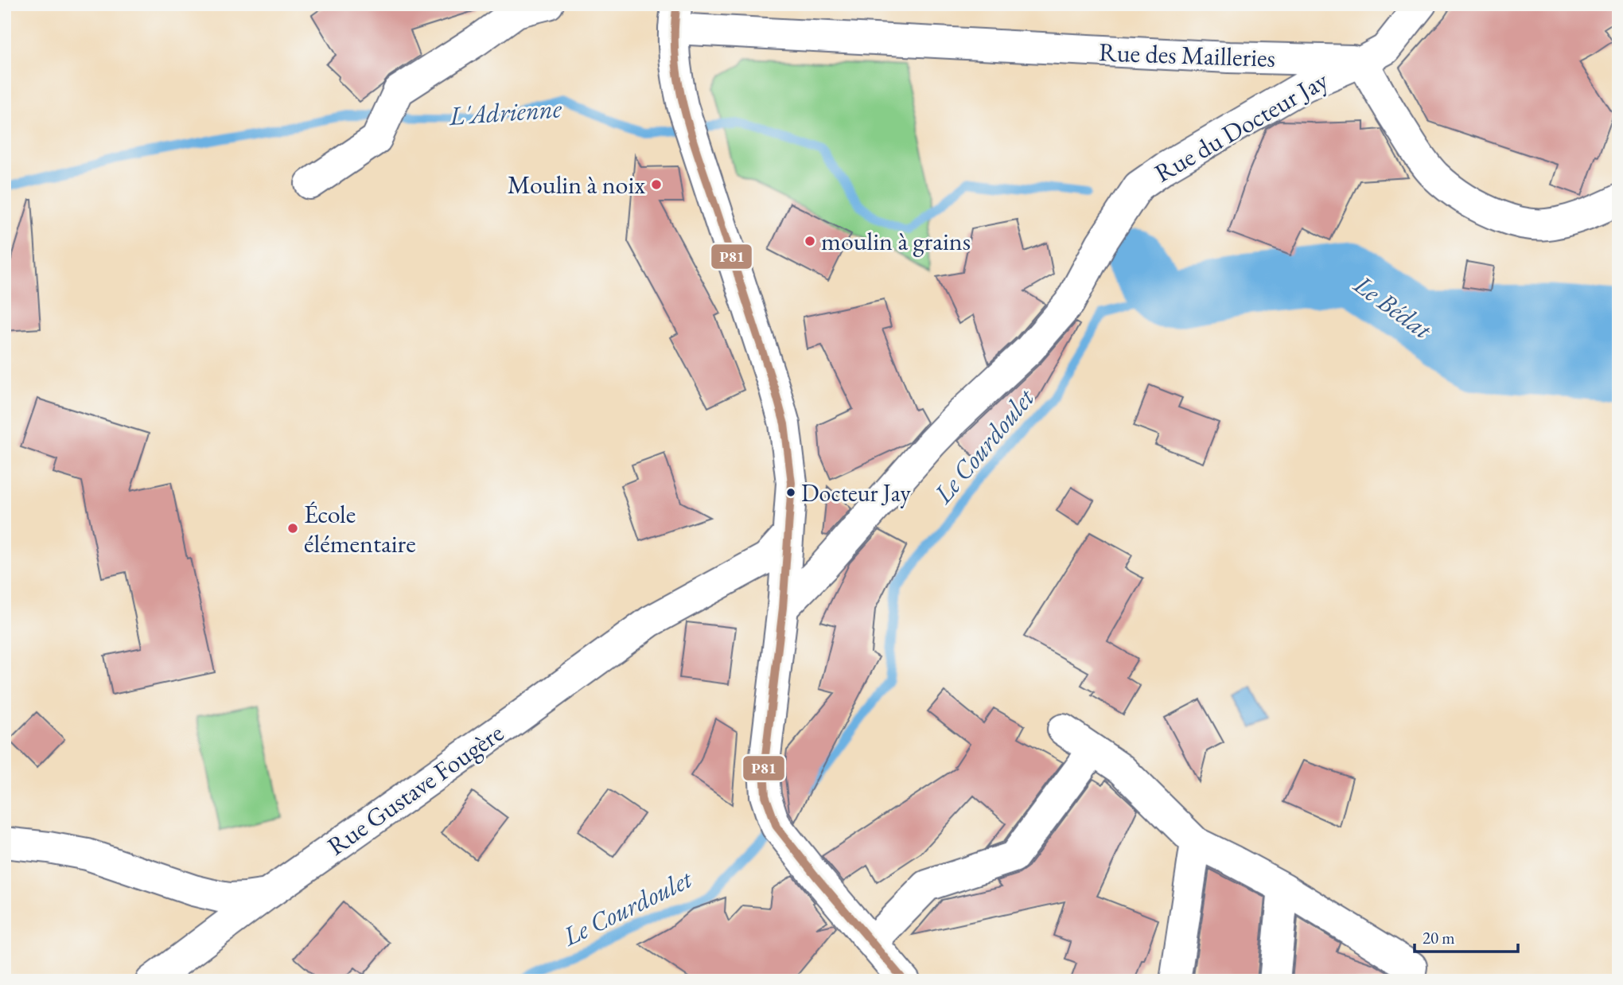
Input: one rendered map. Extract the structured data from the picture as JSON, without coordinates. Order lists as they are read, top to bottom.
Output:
{
  "streets": {
    "street": ["Rue des Mailleries", "Rue du Docteur Jay", "Rue Gustave Fougère"]
  },
  "crossings": [
    ["Rue des Mailleries", "Rue du Docteur Jay"]
  ],
  "water": ["L'Adrienne", "Le Bédat", "Le Courdoulet"],
  "places": [
    "Moulin à noix",
    "moulin à grains",
    "Docteur Jay",
    "École élémentaire"
  ],
  "lines": ["transit line P81"],
  "scale_bar": "20 m"
}
